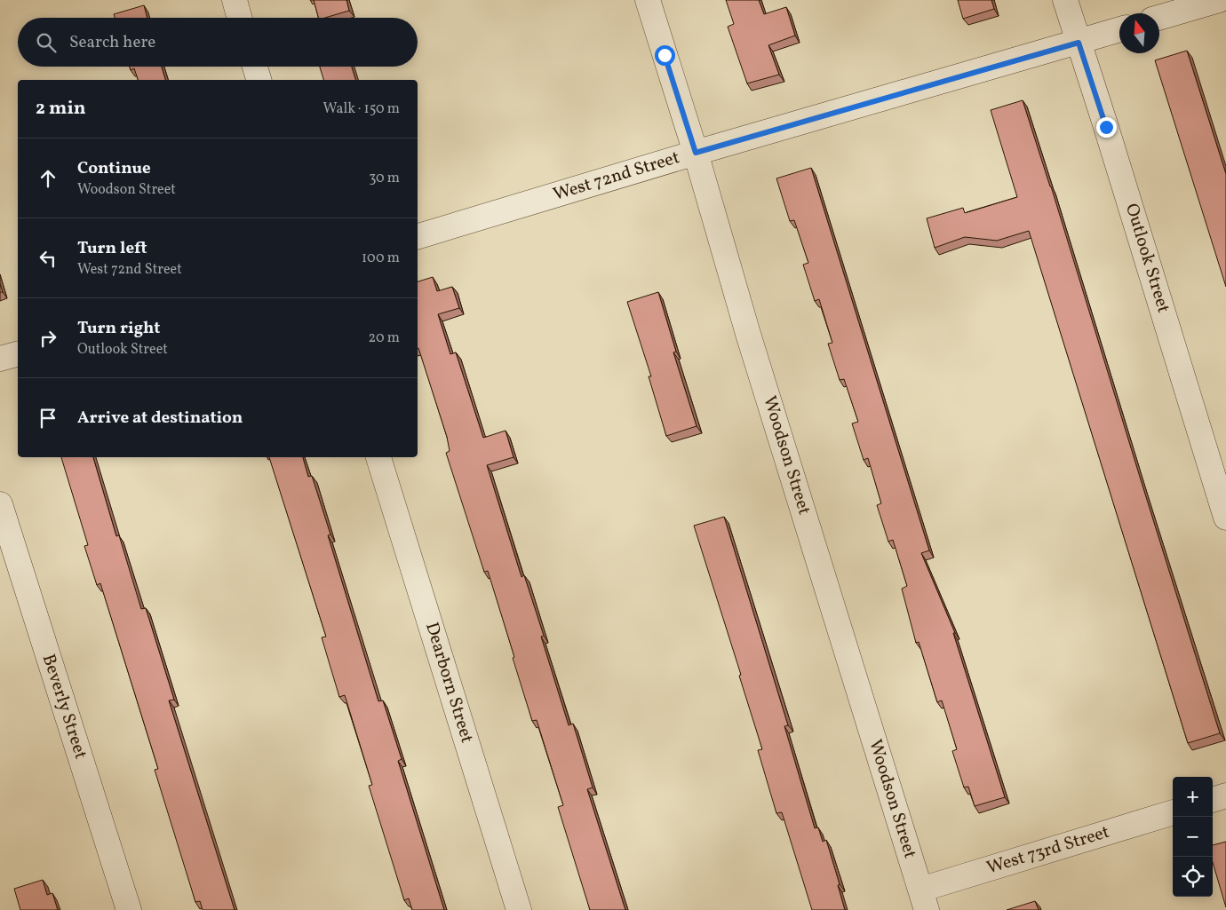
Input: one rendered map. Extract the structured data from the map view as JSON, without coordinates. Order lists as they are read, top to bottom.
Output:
{
  "streets": {
    "street": [
      "West 72nd Street",
      "Outlook Street",
      "Woodson Street",
      "Dearborn Street",
      "Beverly Street",
      "West 73rd Street"
    ]
  },
  "crossings": [
    ["West 72nd Street", "Outlook Street"],
    ["West 72nd Street", "Woodson Street"],
    ["Woodson Street", "West 73rd Street"]
  ],
  "north": "top",
  "page": {
    "search": "Search here",
    "heading": ["2 min", "Walk · 150 m"],
    "list": [
      ["Continue", "Woodson Street", "30 m"],
      ["Turn left", "West 72nd Street", "100 m"],
      ["Turn right", "Outlook Street", "20 m"],
      "Arrive at destination"
    ],
    "map_buttons": ["+", "−"]
  }
}
